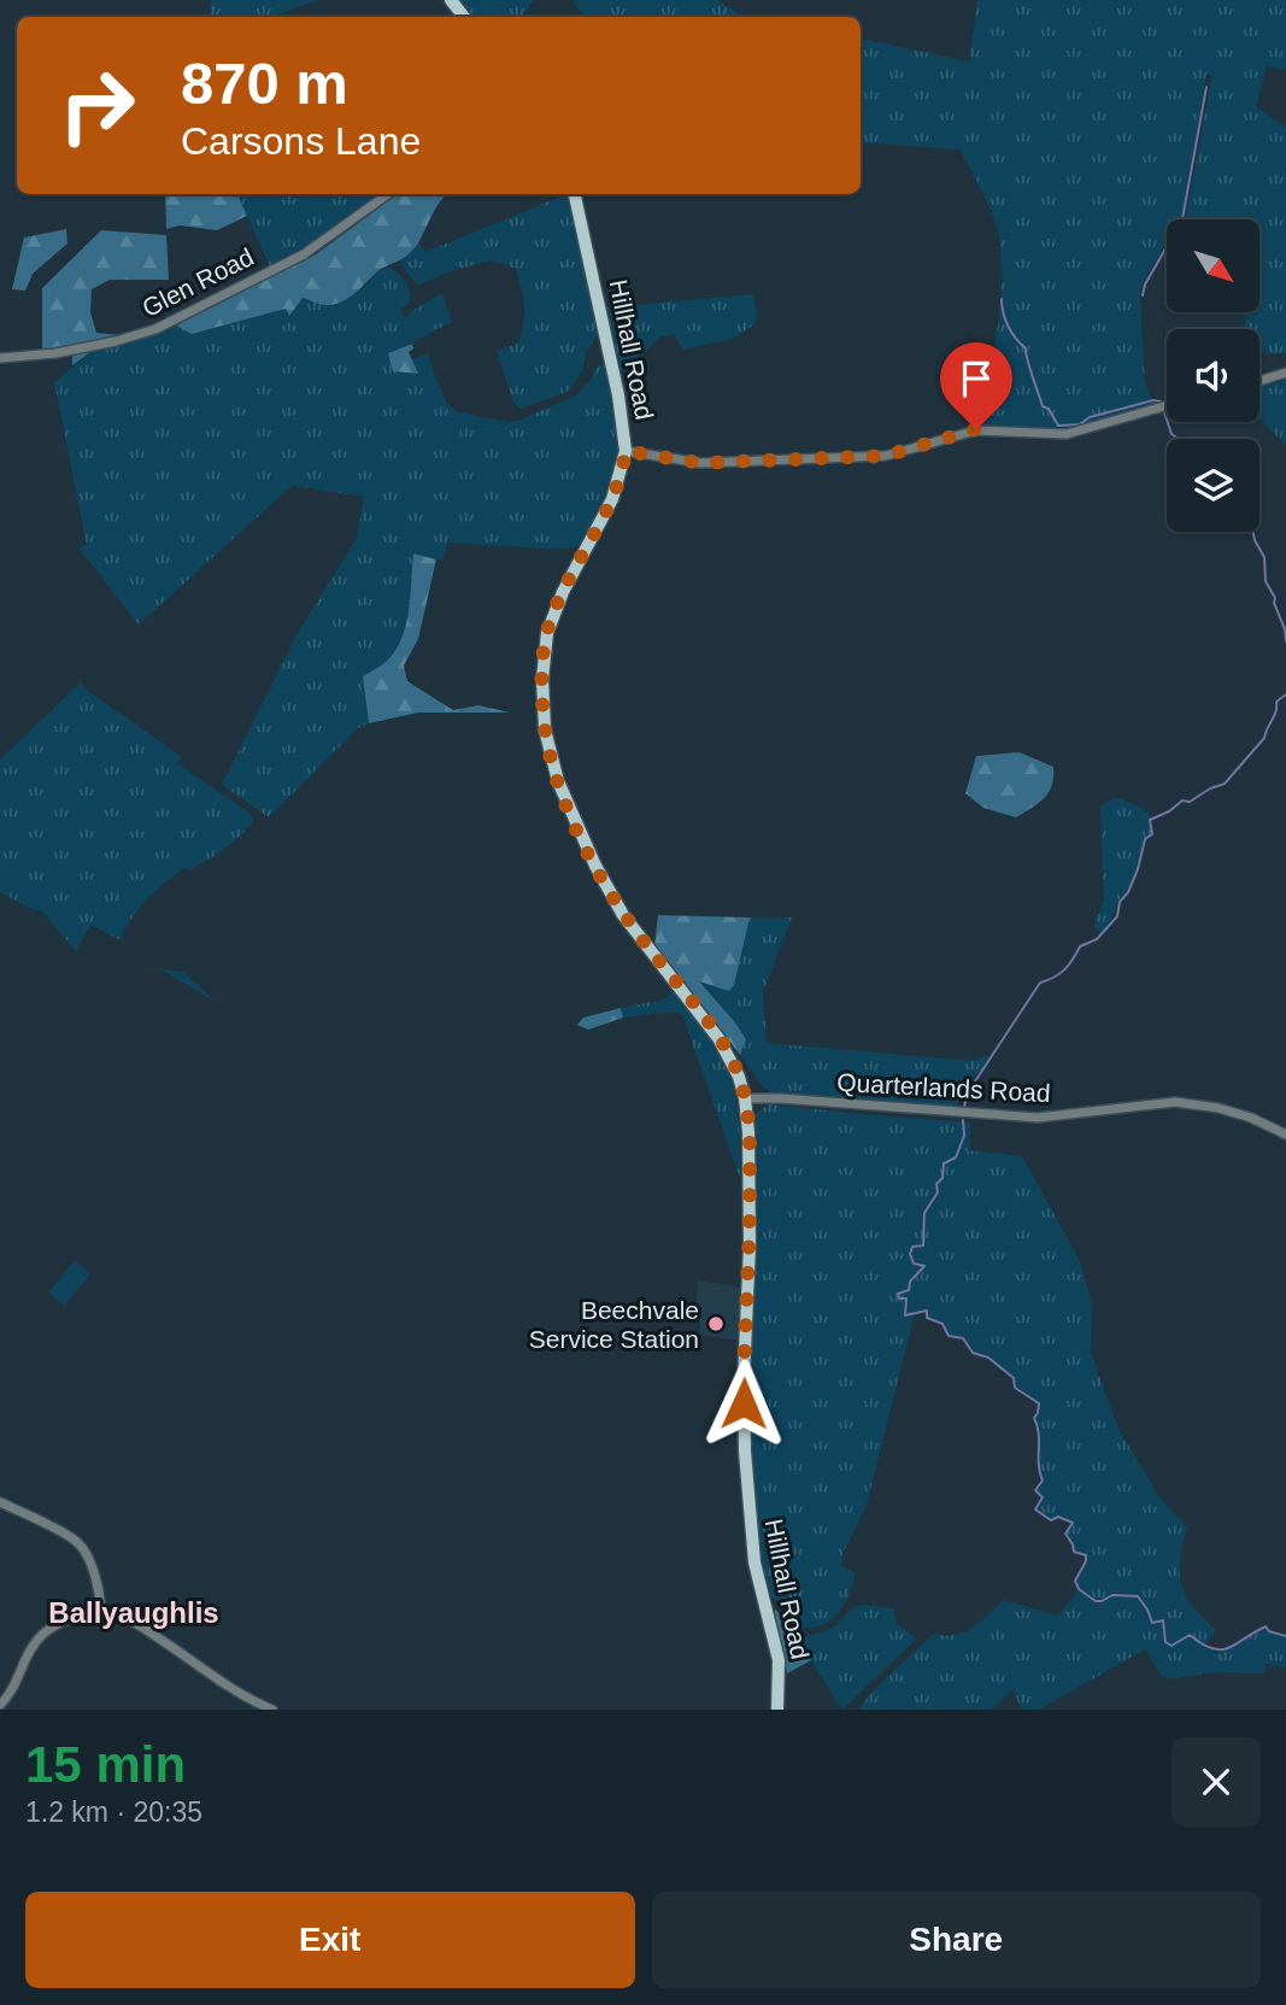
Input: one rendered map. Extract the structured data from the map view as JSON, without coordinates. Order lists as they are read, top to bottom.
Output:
{
  "streets": {
    "main road": ["Hillhall Road"],
    "street": ["Glen Road", "Quarterlands Road"]
  },
  "crossings": [
    ["Hillhall Road", "Quarterlands Road"]
  ],
  "districts": ["Ballyaughlis"],
  "places": ["Beechvale Service Station"],
  "north": "bottom right",
  "page": {
    "turn": ["870 m", "Carsons Lane"],
    "heading": ["15 min", "1.2 km · 20:35"],
    "buttons": ["Exit", "Share"]
  }
}
